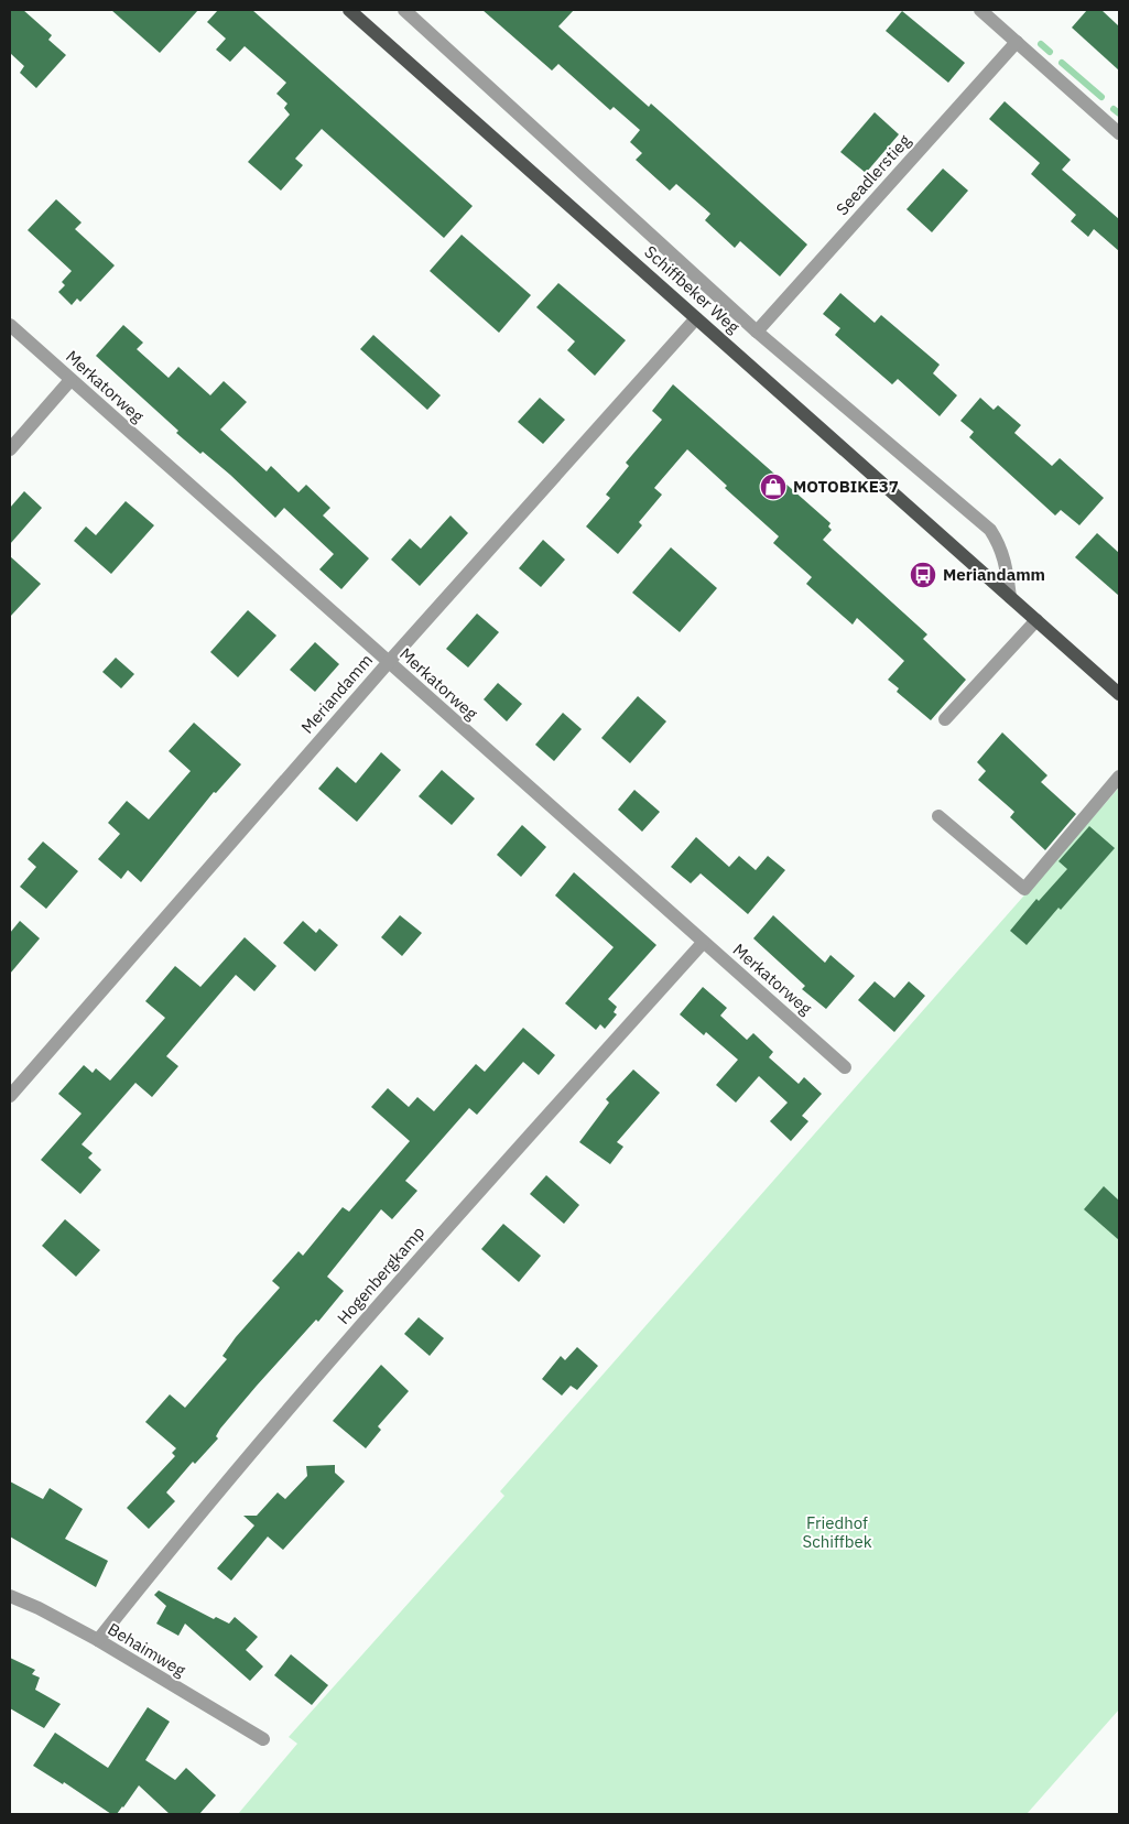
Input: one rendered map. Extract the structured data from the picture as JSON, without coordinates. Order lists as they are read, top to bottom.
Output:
{
  "streets": {
    "main road": ["Schiffbeker Weg"],
    "street": [
      "Seeadlerstieg",
      "Merkatorweg",
      "Meriandamm",
      "Hogenbergkamp",
      "Behaimweg"
    ]
  },
  "crossings": [
    ["Seeadlerstieg", "Schiffbeker Weg"],
    ["Schiffbeker Weg", "Meriandamm"],
    ["Merkatorweg", "Meriandamm"],
    ["Merkatorweg", "Hogenbergkamp"],
    ["Hogenbergkamp", "Behaimweg"]
  ],
  "parks": ["Friedhof Schiffbek"],
  "places": {
    "shop": ["MOTOBIKE37"],
    "bus stop": ["Meriandamm"]
  }
}
